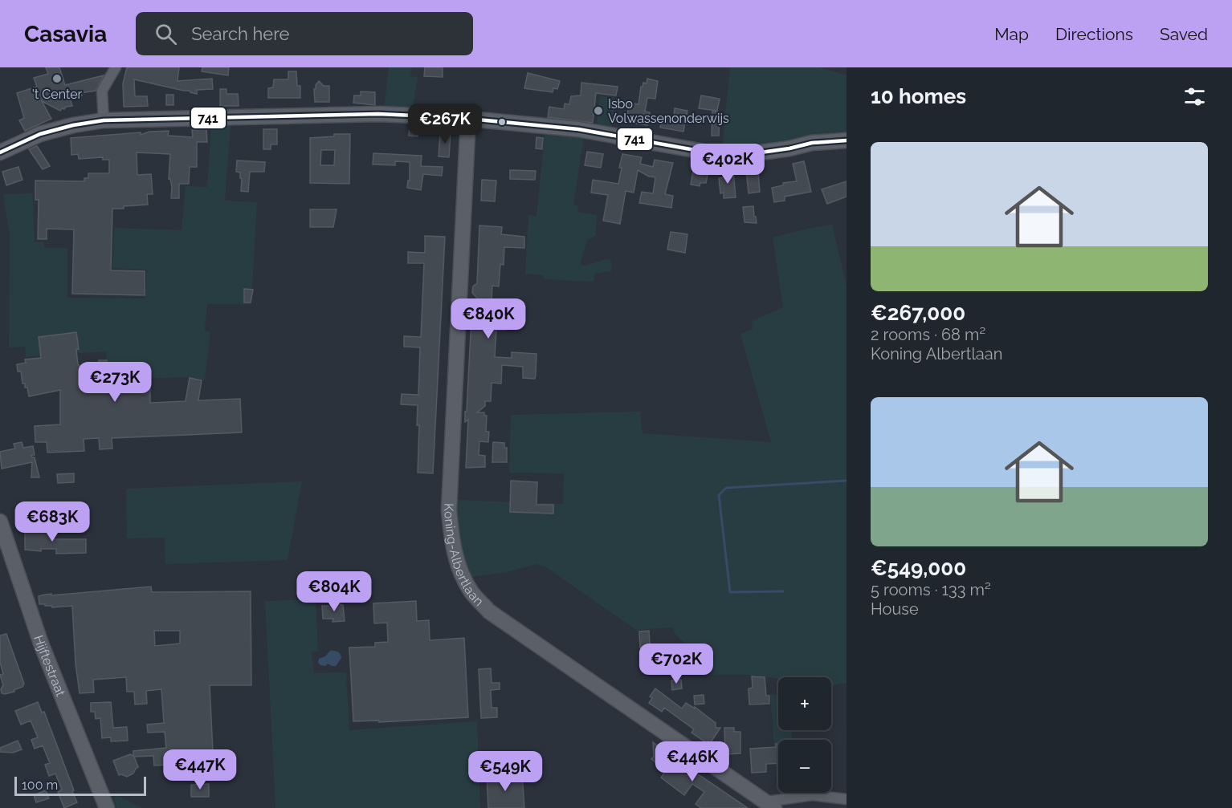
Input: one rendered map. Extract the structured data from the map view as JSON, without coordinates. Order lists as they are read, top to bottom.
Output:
{
  "streets": {
    "street": ["Koning-Albertlaan", "Hijftestraat"]
  },
  "places": ["'t Center", "Isbo Volwassenonderwijs"],
  "lines": ["transit line 741"],
  "scale_bar": "100 m",
  "page": {
    "header": "Casavia",
    "search": "Search here",
    "nav": ["Map", "Directions", "Saved"],
    "heading": "10 homes",
    "price": [
      "€267K",
      "€402K",
      "€840K",
      "€273K",
      "€683K",
      "€804K",
      "€702K",
      "€446K",
      "€447K",
      "€549K"
    ],
    "list": [
      {
        "name": "€267,000",
        "note": "2 rooms · 68 m² · Koning Albertlaan"
      },
      {
        "name": "€549,000",
        "note": "5 rooms · 133 m² · House"
      }
    ],
    "map_buttons": ["+", "−"],
    "scale": "100 m"
  }
}
